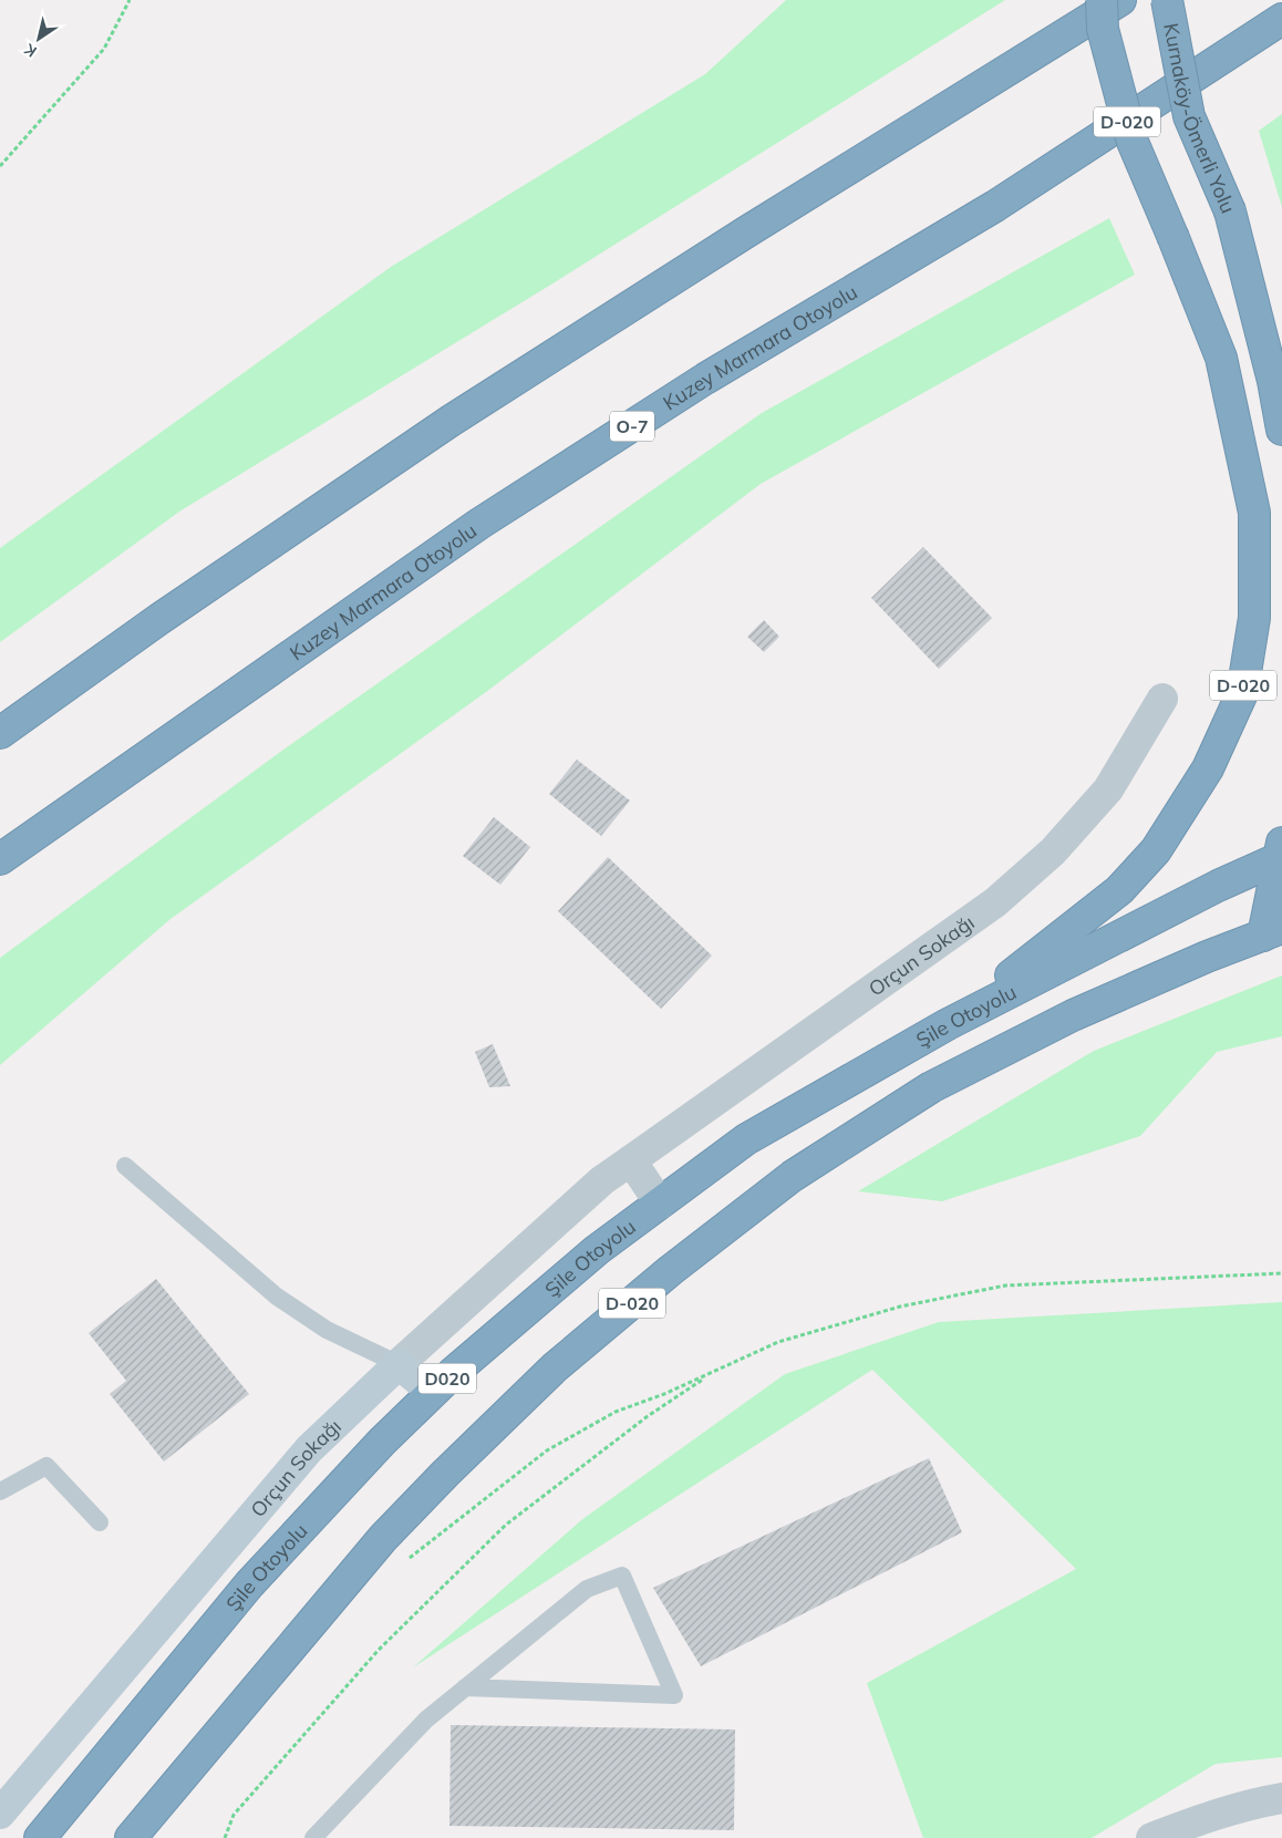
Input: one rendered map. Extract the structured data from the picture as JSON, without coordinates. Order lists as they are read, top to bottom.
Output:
{
  "streets": {
    "highway": [
      "Kurnaköy-Ömerli Yolu",
      "D-020",
      "Kuzey Marmara Otoyolu",
      "O-7",
      "Şile Otoyolu",
      "D020"
    ],
    "street": ["Orçun Sokağı"]
  },
  "crossings": [
    ["D-020", "Şile Otoyolu"]
  ],
  "north": "bottom left"
}
